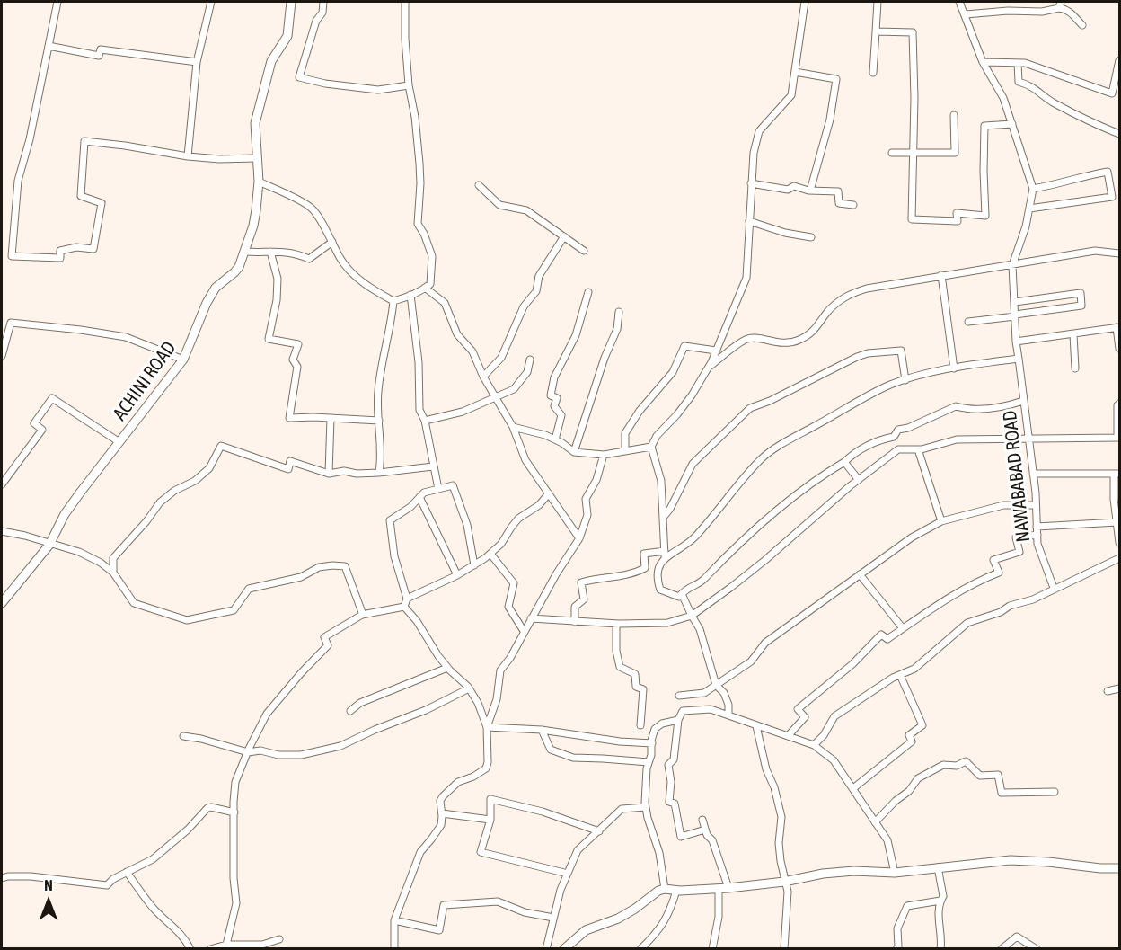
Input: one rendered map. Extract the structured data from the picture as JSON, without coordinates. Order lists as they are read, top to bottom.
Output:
{
  "streets": {
    "main road": ["ACHINI ROAD"],
    "street": ["NAWABABAD ROAD"]
  },
  "north": "top"
}
